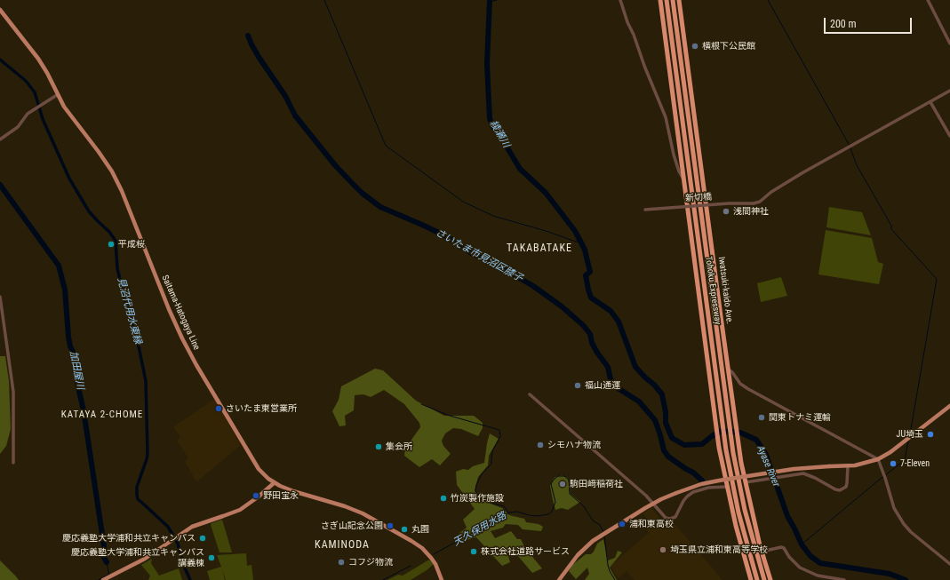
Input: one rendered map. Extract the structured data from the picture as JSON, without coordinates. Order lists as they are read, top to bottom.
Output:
{
  "streets": {
    "highway": ["Tohoku Expressway", "Iwatsuki-kaido Ave."],
    "main road": ["Saitama-Hatogaya Line"],
    "street": ["新切橋"]
  },
  "districts": ["TAKABATAKE", "KATAYA 2-CHOME", "KAMINODA"],
  "water": [
    "綾瀬川",
    "さいたま市見沼区膝子",
    "見沼代用水東縁",
    "加田屋川",
    "Ayase River",
    "天久保用水路"
  ],
  "places": [
    "横根下公民館",
    "浅間神社",
    "平成桜",
    "福山通運",
    "さいたま東営業所",
    "関東トナミ運輸",
    "JU埼玉",
    "シモハナ物流",
    "集会所",
    "7-Eleven",
    "駒田﨑稲荷社",
    "野田宝永",
    "竹炭製作施設",
    "浦和東高校",
    "さぎ山記念公園",
    "丸園",
    "慶応義塾大学浦和共立キャンパス",
    "埼玉県立浦和東高等学校",
    "株式会社道路サービス",
    "慶応義塾大学浦和共立キャンパス 講義棟",
    "コフジ物流"
  ],
  "scale_bar": "200 m"
}
